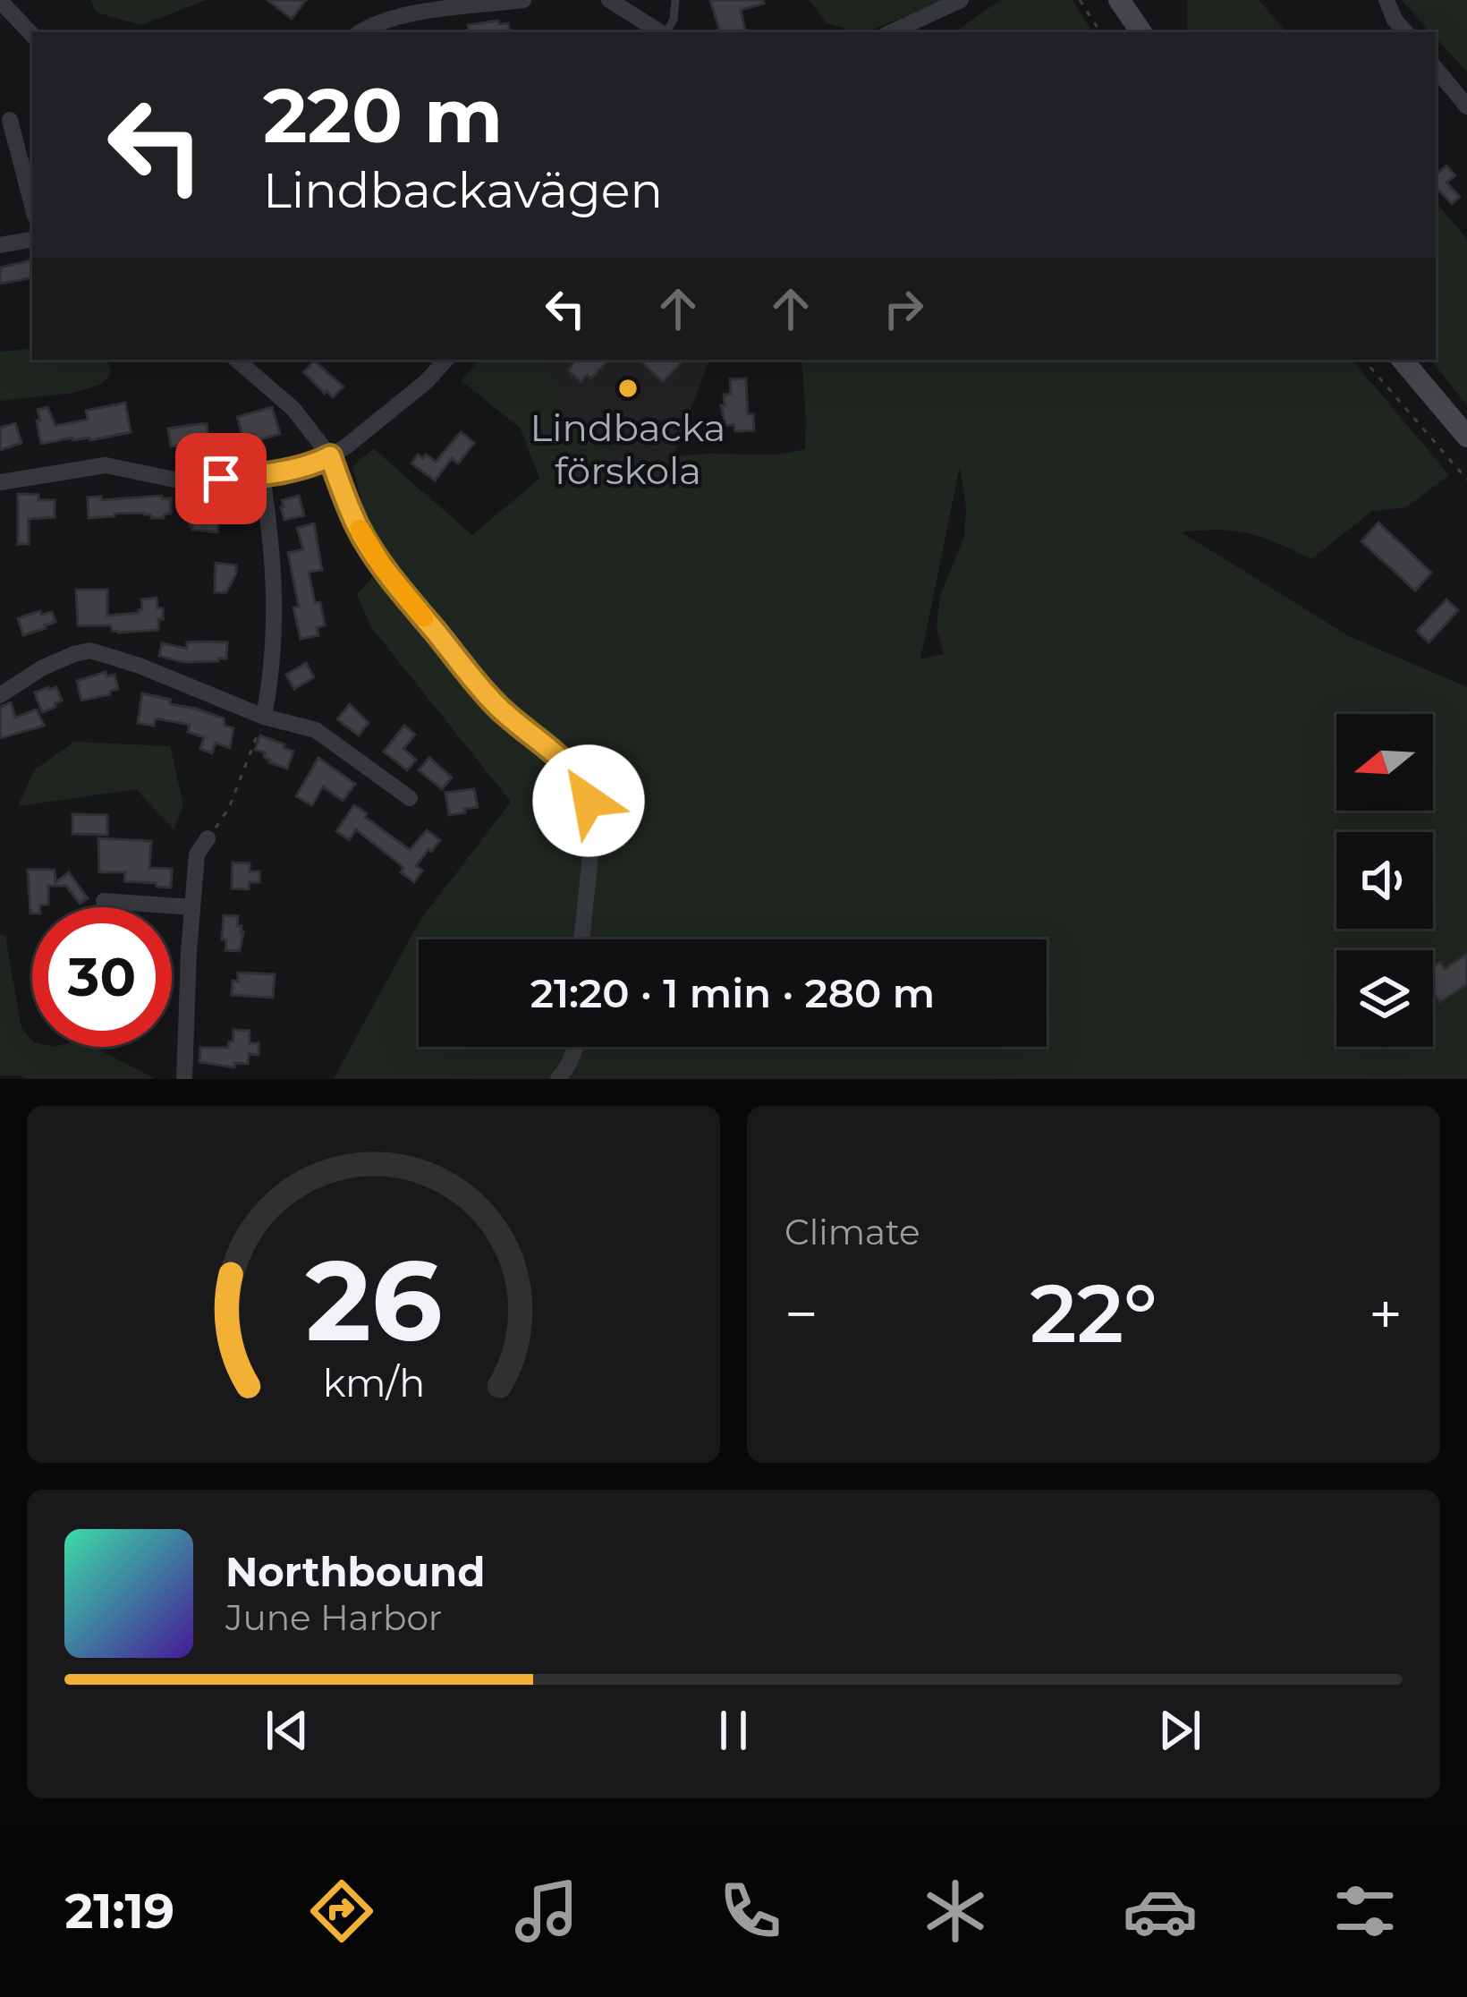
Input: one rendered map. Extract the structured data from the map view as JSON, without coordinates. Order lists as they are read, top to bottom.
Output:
{
  "places": ["Lindbacka förskola"],
  "north": "left",
  "page": {
    "turn": ["220 m", "Lindbackavägen"],
    "limit": "30",
    "trip": "21:20 · 1 min · 280 m",
    "tile": "Climate",
    "heat": ["−", "22°", "+"],
    "song": ["Northbound", "June Harbor"],
    "tabs": "21:19",
    "gauge": ["26", "km/h"]
  }
}
